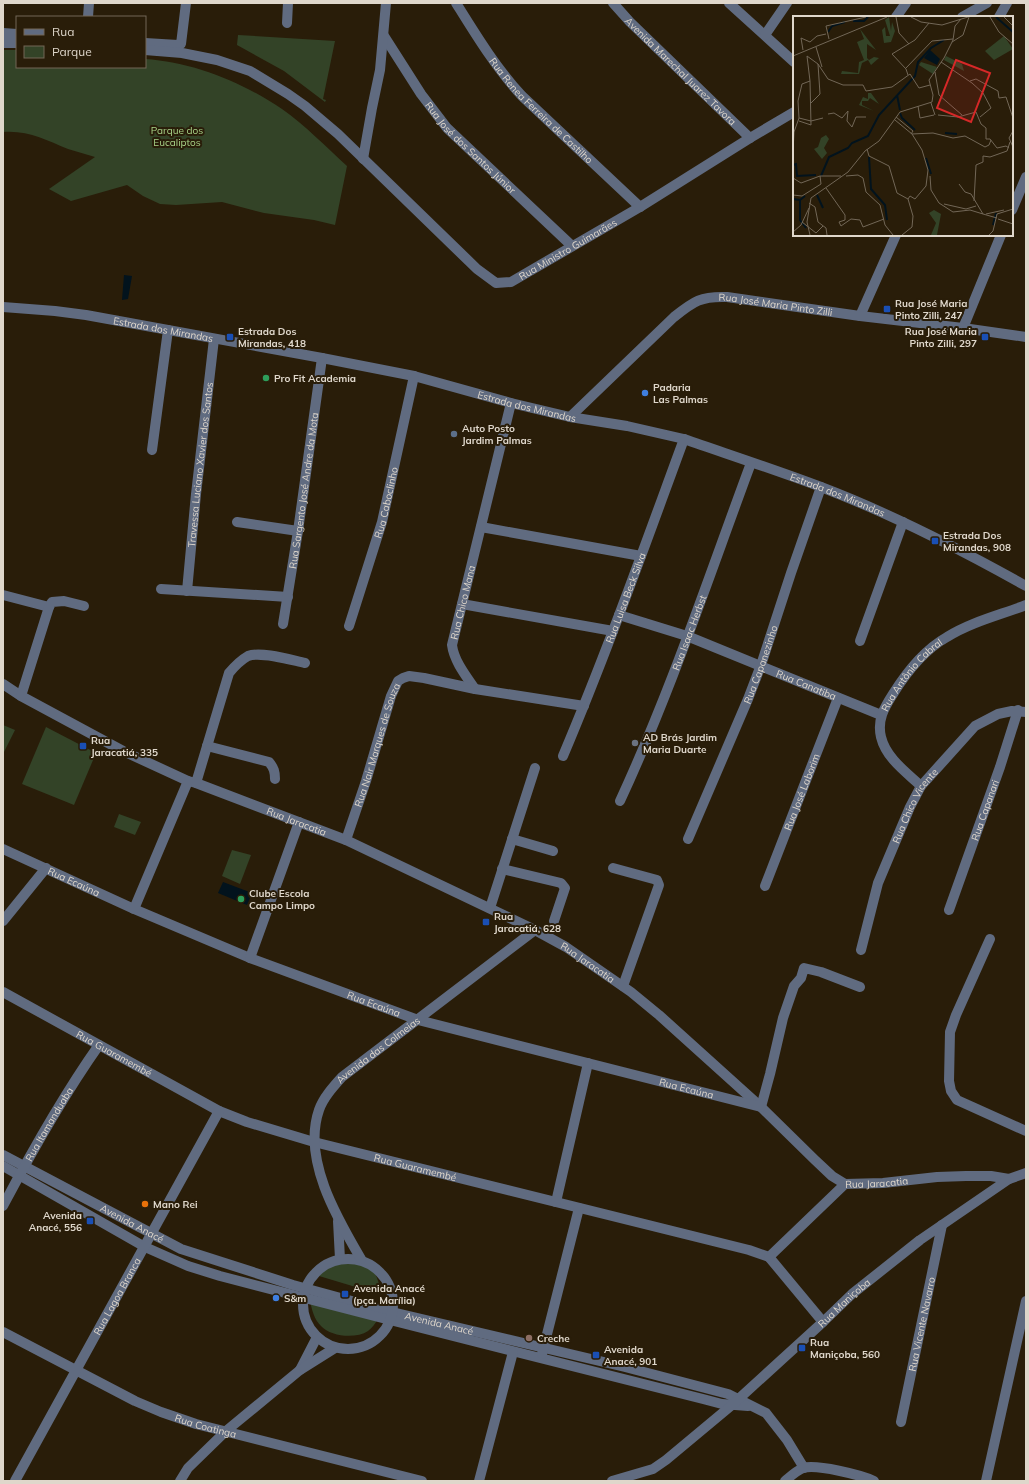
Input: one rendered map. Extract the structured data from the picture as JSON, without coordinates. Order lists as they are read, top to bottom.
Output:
{
  "streets": {
    "street": [
      "Avenida Marechal Juarez Tavora",
      "Rua Renea Ferreira de Castilho",
      "Rua José dos Santos Júnior",
      "Rua Ministro Guimarães",
      "Rua José Maria Pinto Zilli",
      "Estrada dos Mirandas",
      "Travessa Luciano Xavier dos Santos",
      "Rua Sargento José Andre da Mota",
      "Rua Caboclinho",
      "Rua Luisa Beck Silva",
      "Rua Chico Mana",
      "Rua Isaac Herbst",
      "Rua Capanezinho",
      "Rua Antônio Cabral",
      "Rua Canatiba",
      "Rua Nair Marques de Souza",
      "Rua José Laborim",
      "Rua Chico Vicente",
      "Rua Capanari",
      "Rua Jaracatia",
      "Rua Ecaúna",
      "Avenida das Colmeias",
      "Rua Guaramembé",
      "Rua Itamanduaba",
      "Avenida Anacé",
      "Rua Lagoa Branca",
      "Rua Maniçoba",
      "Rua Vicente Navarro",
      "Rua Coatinga"
    ]
  },
  "crossings": [
    ["Avenida Marechal Juarez Tavora", "Rua Ministro Guimarães"],
    ["Rua Renea Ferreira de Castilho", "Rua Ministro Guimarães"],
    ["Rua José dos Santos Júnior", "Rua Ministro Guimarães"],
    ["Rua José Maria Pinto Zilli", "Estrada dos Mirandas"],
    ["Estrada dos Mirandas", "Travessa Luciano Xavier dos Santos"],
    ["Estrada dos Mirandas", "Rua Sargento José Andre da Mota"],
    ["Estrada dos Mirandas", "Rua Caboclinho"],
    ["Estrada dos Mirandas", "Rua Luisa Beck Silva"],
    ["Estrada dos Mirandas", "Rua Chico Mana"],
    ["Estrada dos Mirandas", "Rua Isaac Herbst"],
    ["Estrada dos Mirandas", "Rua Capanezinho"],
    ["Rua Luisa Beck Silva", "Rua Canatiba"],
    ["Rua Chico Mana", "Rua Nair Marques de Souza"],
    ["Rua Isaac Herbst", "Rua Canatiba"],
    ["Rua Capanezinho", "Rua Canatiba"],
    ["Rua Antônio Cabral", "Rua Canatiba"],
    ["Rua Antônio Cabral", "Rua Chico Vicente"],
    ["Rua Canatiba", "Rua José Laborim"],
    ["Rua Nair Marques de Souza", "Rua Jaracatia"],
    ["Rua Chico Vicente", "Rua Capanari"],
    ["Rua Jaracatia", "Rua Ecaúna"],
    ["Rua Jaracatia", "Avenida das Colmeias"],
    ["Rua Jaracatia", "Rua Maniçoba"],
    ["Rua Ecaúna", "Avenida das Colmeias"],
    ["Avenida das Colmeias", "Rua Guaramembé"],
    ["Rua Guaramembé", "Rua Itamanduaba"],
    ["Rua Guaramembé", "Rua Lagoa Branca"],
    ["Rua Itamanduaba", "Avenida Anacé"],
    ["Avenida Anacé", "Rua Lagoa Branca"],
    ["Avenida Anacé", "Rua Maniçoba"],
    ["Rua Lagoa Branca", "Rua Coatinga"],
    ["Rua Maniçoba", "Rua Vicente Navarro"]
  ],
  "parks": ["Parque dos Eucaliptos"],
  "places": {
    "transit": [
      "Rua José Maria Pinto Zilli, 247",
      "Estrada Dos Mirandas, 418",
      "Rua José Maria Pinto Zilli, 297",
      "Estrada Dos Mirandas, 908",
      "Rua Jaracatiá, 335",
      "Rua Jaracatiá, 628",
      "Avenida Anacé, 556",
      "Avenida Anacé (pça. Marília)",
      "Rua Maniçoba, 560",
      "Avenida Anacé, 901"
    ],
    "other": [
      "Pro Fit Academia",
      "Padaria Las Palmas",
      "Auto Posto Jardim Palmas",
      "AD Brás Jardim Maria Duarte",
      "Clube Escola Campo Limpo",
      "Mano Rei",
      "S&m",
      "Creche"
    ]
  },
  "legend": ["Rua", "Parque"]
}
